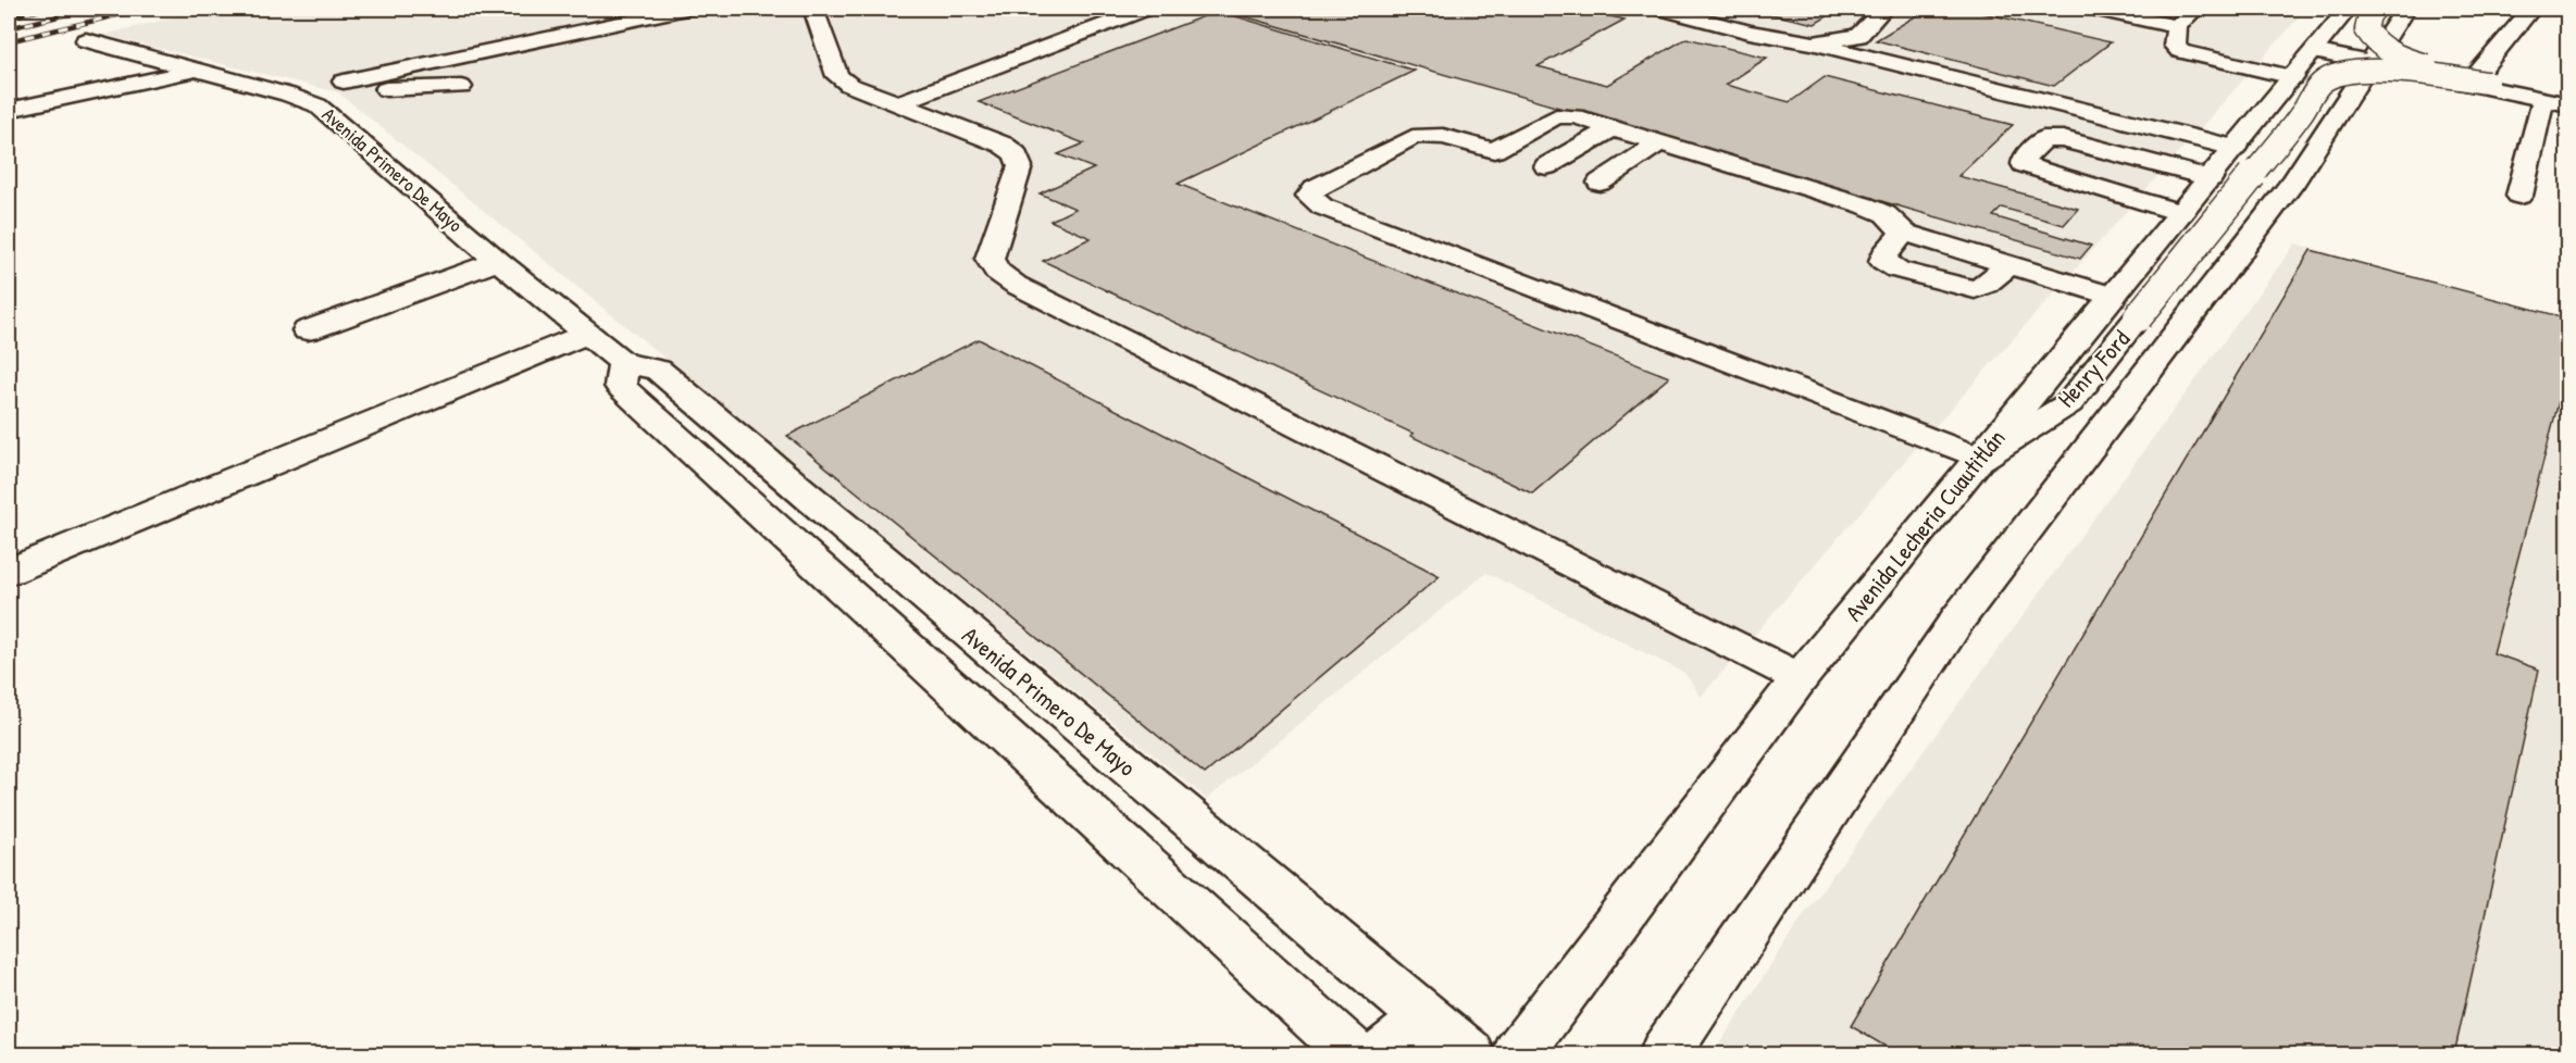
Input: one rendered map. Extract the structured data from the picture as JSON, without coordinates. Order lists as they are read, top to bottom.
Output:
{
  "streets": {
    "main road": ["Avenida Primero De Mayo", "Avenida Lecheria Cuautitlán"]
  }
}
